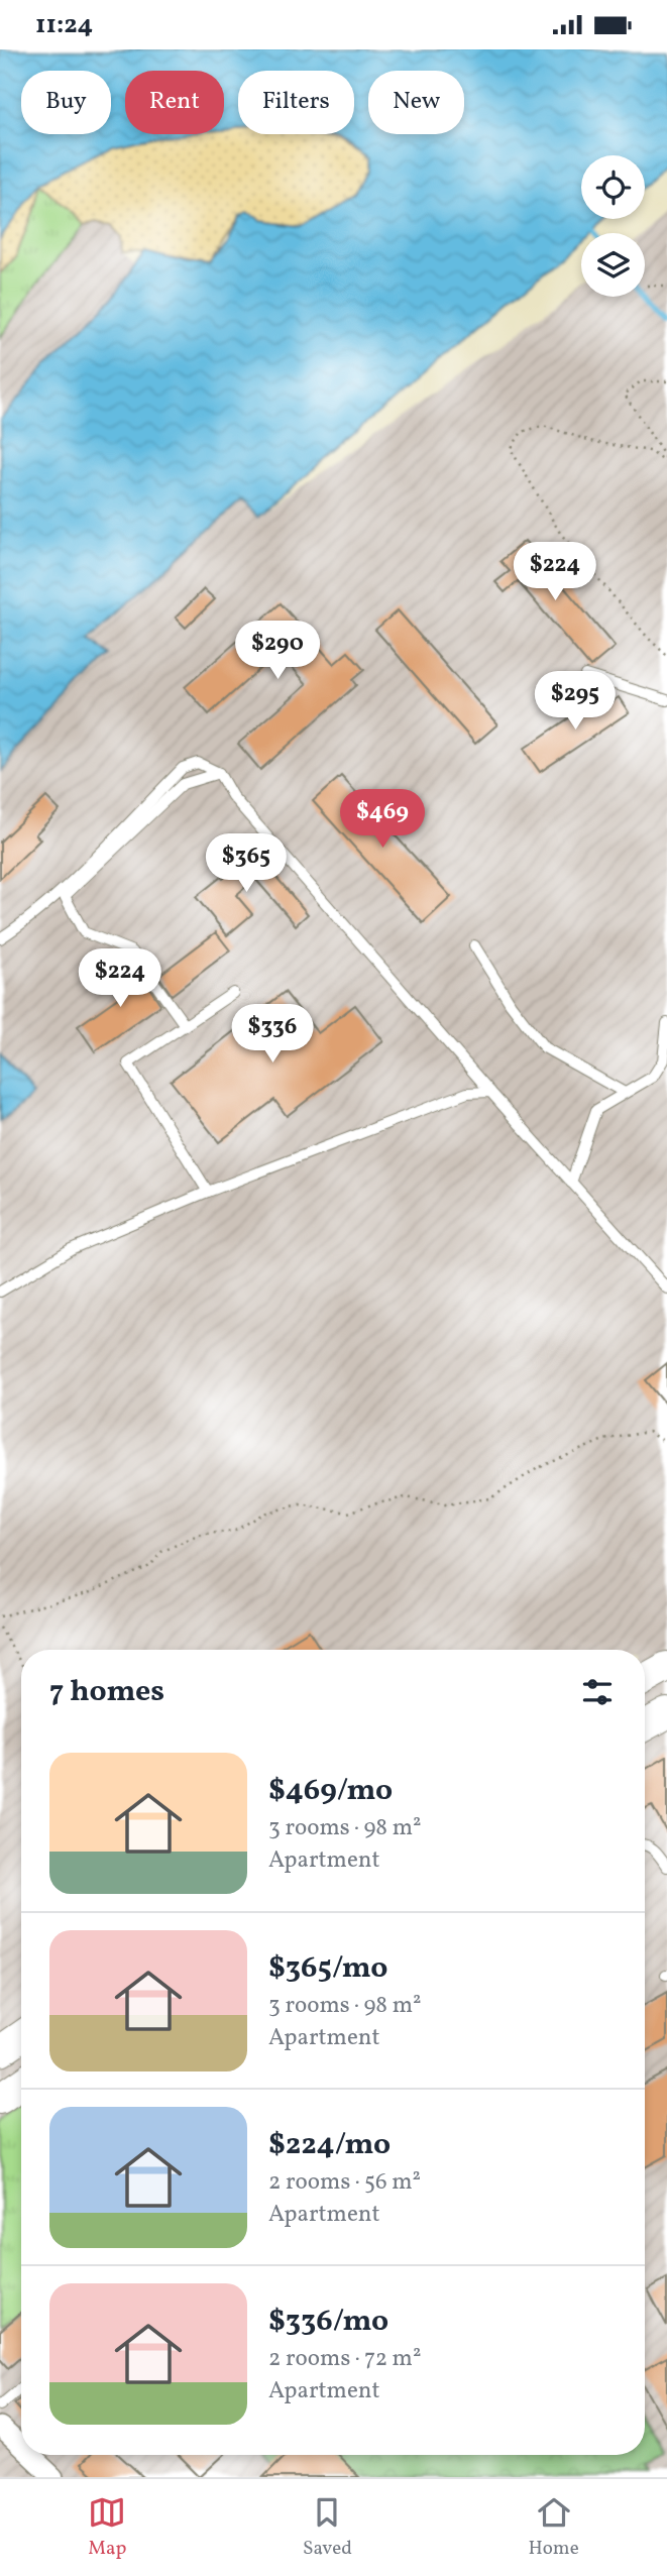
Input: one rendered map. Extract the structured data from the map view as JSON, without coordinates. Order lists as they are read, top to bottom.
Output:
{
  "page": {
    "status": "11:24",
    "chip": [
      "Buy",
      "Rent",
      "Filters",
      "New"
    ],
    "price": [
      "$224",
      "$290",
      "$295",
      "$469",
      "$365",
      "$224",
      "$336"
    ],
    "heading": "7 homes",
    "list": [
      {
        "name": "$469/mo",
        "note": "3 rooms · 98 m² · Apartment"
      },
      {
        "name": "$365/mo",
        "note": "3 rooms · 98 m² · Apartment"
      },
      {
        "name": "$224/mo",
        "note": "2 rooms · 56 m² · Apartment"
      },
      {
        "name": "$336/mo",
        "note": "2 rooms · 72 m² · Apartment"
      }
    ],
    "tabs": ["Map", "Saved", "Home"]
  }
}
